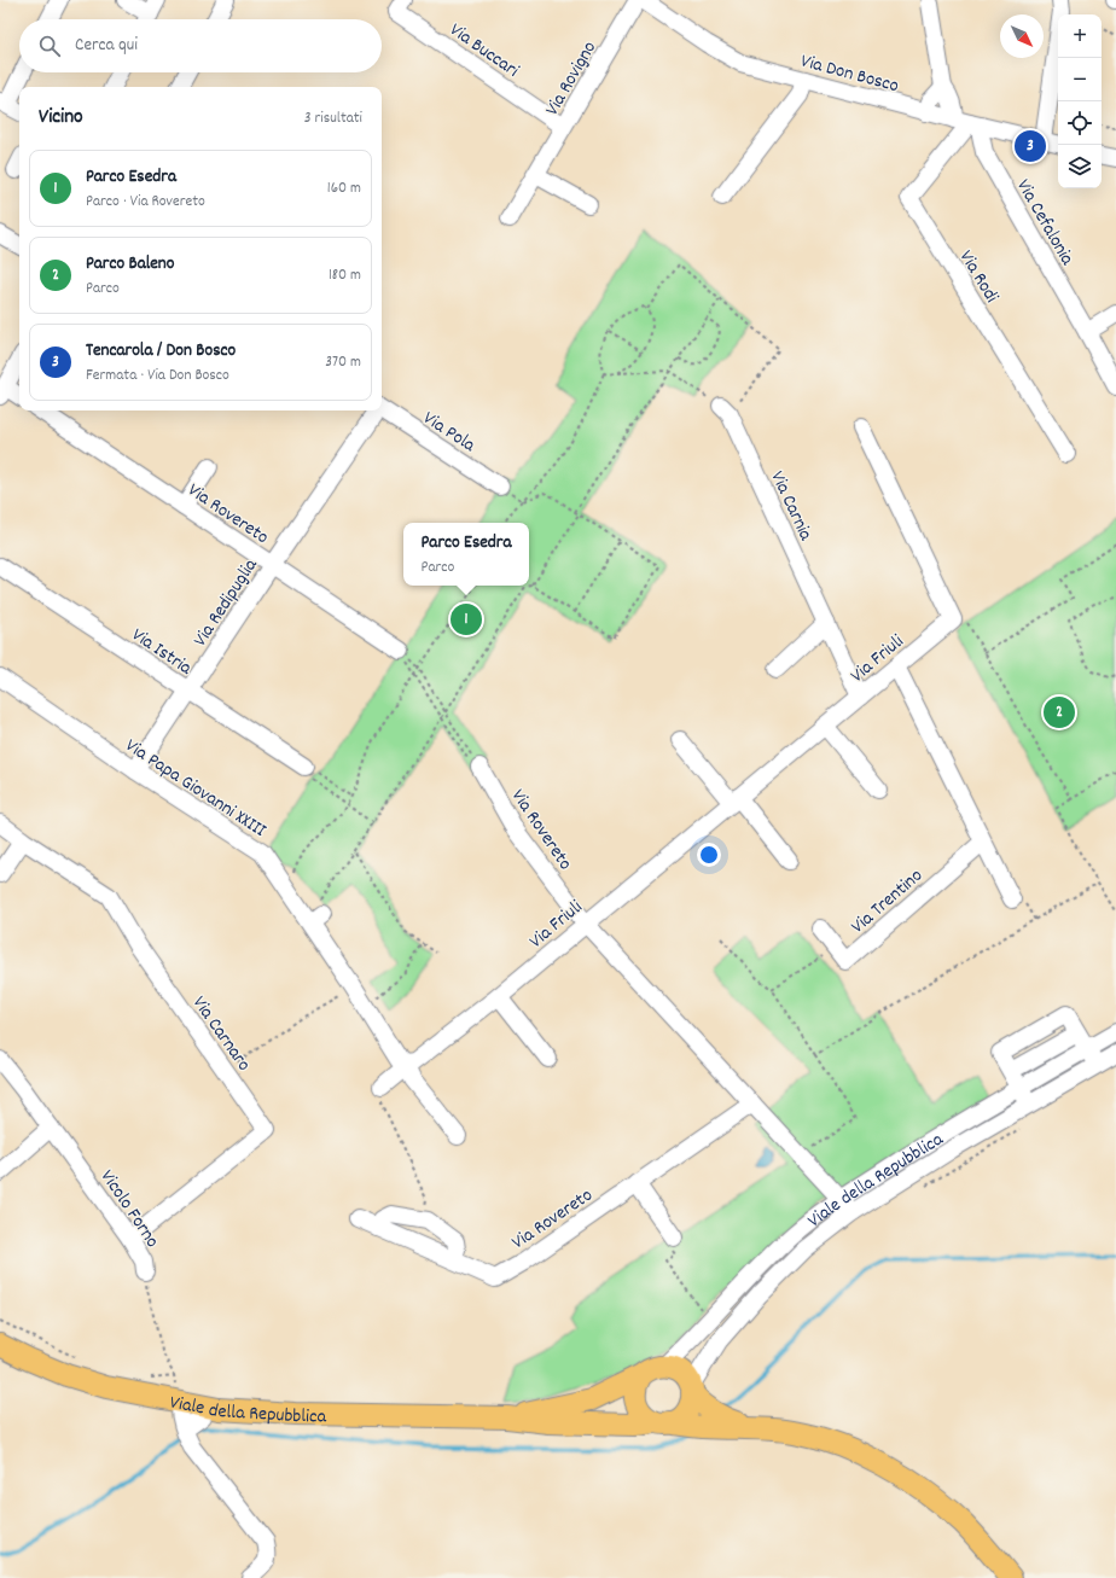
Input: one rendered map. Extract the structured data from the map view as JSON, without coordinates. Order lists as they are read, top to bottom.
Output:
{
  "streets": {
    "main road": ["Viale della Repubblica"],
    "street": [
      "Via Buccari",
      "Via Don Bosco",
      "Via Rovigno",
      "Via Cefalonia",
      "Via Rodi",
      "Via Pola",
      "Via Carnia",
      "Via Rovereto",
      "Via Redipuglia",
      "Via Istria",
      "Via Friuli",
      "Via Papa Giovanni XXIII",
      "Via Trentino",
      "Via Carnaro",
      "Vicolo Forno"
    ]
  },
  "crossings": [
    ["Via Buccari", "Via Rovigno"],
    ["Via Don Bosco", "Via Cefalonia"],
    ["Via Don Bosco", "Via Rodi"],
    ["Via Cefalonia", "Via Rodi"],
    ["Via Carnia", "Via Friuli"],
    ["Via Rovereto", "Via Redipuglia"],
    ["Via Rovereto", "Via Friuli"],
    ["Via Rovereto", "Viale della Repubblica"],
    ["Via Redipuglia", "Via Istria"],
    ["Via Redipuglia", "Via Papa Giovanni XXIII"],
    ["Via Friuli", "Via Papa Giovanni XXIII"],
    ["Via Carnaro", "Vicolo Forno"],
    ["Viale della Repubblica", "Vicolo Forno"]
  ],
  "north": "bottom right",
  "page": {
    "map_buttons": ["+", "−"],
    "search": "Cerca qui",
    "heading": ["Vicino", "3 risultati"],
    "pins": ["3", "1", "2"],
    "list": [
      {
        "mark": "1",
        "name": "Parco Esedra",
        "note": "Parco · Via Rovereto",
        "value": "160 m"
      },
      {
        "mark": "2",
        "name": "Parco Baleno",
        "note": "Parco",
        "value": "180 m"
      },
      {
        "mark": "3",
        "name": "Tencarola / Don Bosco",
        "note": "Fermata · Via Don Bosco",
        "value": "370 m"
      }
    ],
    "popup": ["Parco Esedra", "Parco"]
  }
}
